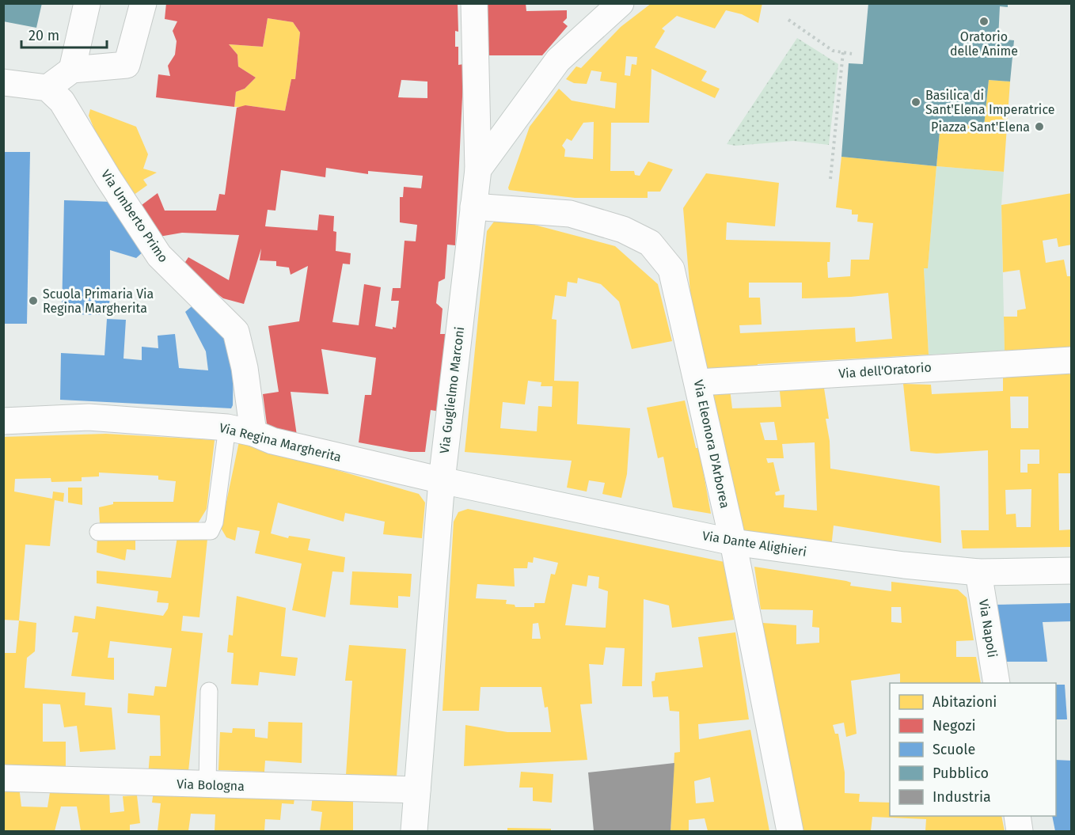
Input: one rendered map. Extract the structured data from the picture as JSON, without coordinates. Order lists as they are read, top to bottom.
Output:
{
  "streets": {
    "street": [
      "Via Umberto Primo",
      "Via dell'Oratorio",
      "Via Guglielmo Marconi",
      "Via Regina Margherita",
      "Via Eleonora D'Arborea",
      "Via Dante Alighieri",
      "Via Napoli",
      "Via Bologna"
    ]
  },
  "crossings": [
    ["Via Umberto Primo", "Via Regina Margherita"],
    ["Via dell'Oratorio", "Via Eleonora D'Arborea"],
    ["Via Guglielmo Marconi", "Via Regina Margherita"],
    ["Via Guglielmo Marconi", "Via Eleonora D'Arborea"],
    ["Via Guglielmo Marconi", "Via Dante Alighieri"],
    ["Via Guglielmo Marconi", "Via Bologna"],
    ["Via Regina Margherita", "Via Dante Alighieri"],
    ["Via Eleonora D'Arborea", "Via Dante Alighieri"],
    ["Via Dante Alighieri", "Via Napoli"]
  ],
  "places": [
    "Oratorio delle Anime",
    "Basilica di Sant'Elena Imperatrice",
    "Piazza Sant'Elena",
    "Scuola Primaria Via Regina Margherita"
  ],
  "legend": [
    "Abitazioni",
    "Negozi",
    "Scuole",
    "Pubblico",
    "Industria"
  ],
  "scale_bar": "20 m"
}
